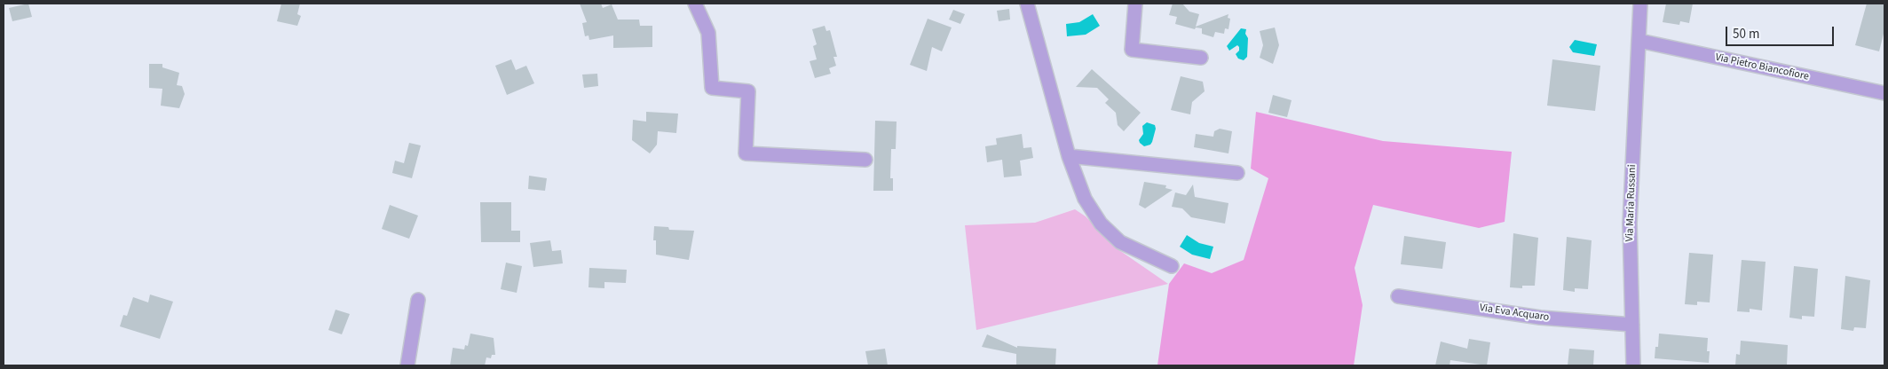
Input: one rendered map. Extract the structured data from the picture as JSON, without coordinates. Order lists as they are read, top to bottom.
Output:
{
  "streets": {
    "street": ["Via Pietro Biancofiore", "Via Maria Russani", "Via Eva Acquaro"]
  },
  "crossings": [
    ["Via Pietro Biancofiore", "Via Maria Russani"],
    ["Via Maria Russani", "Via Eva Acquaro"]
  ],
  "scale_bar": "50 m"
}
